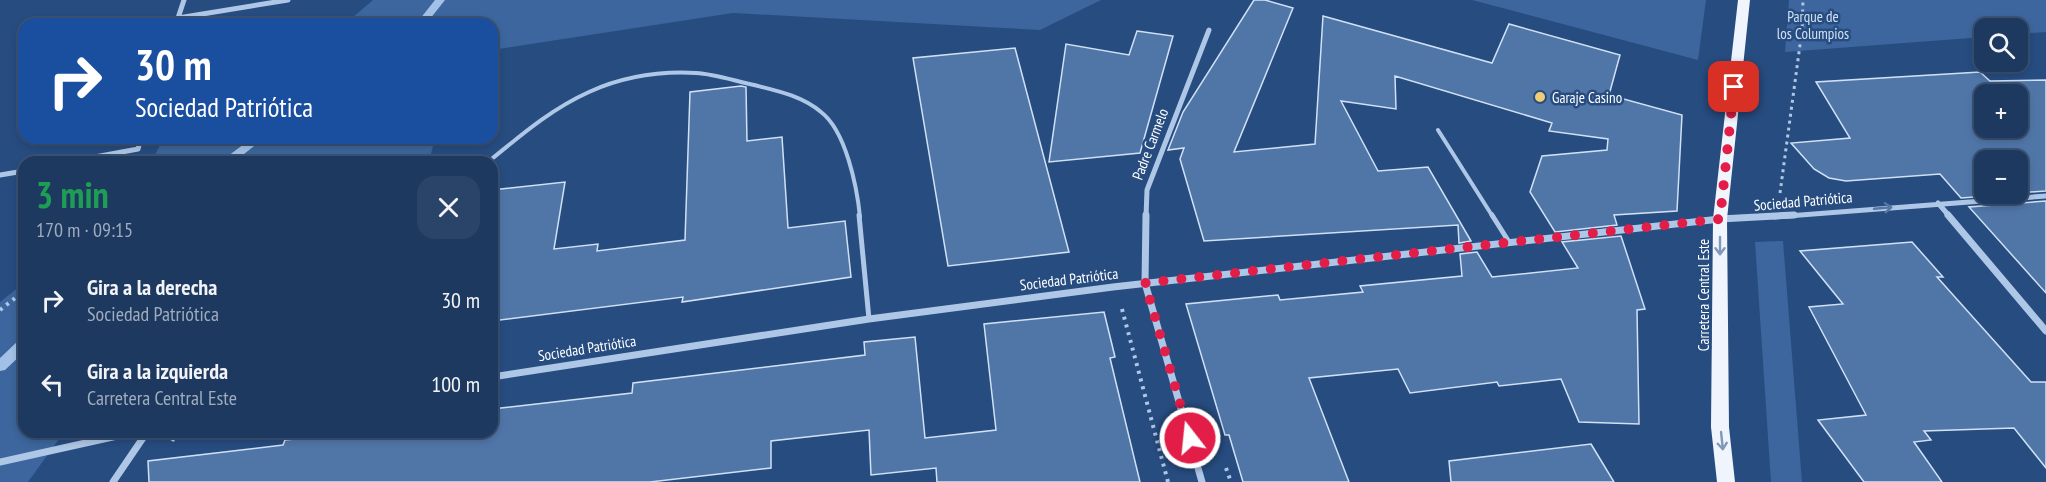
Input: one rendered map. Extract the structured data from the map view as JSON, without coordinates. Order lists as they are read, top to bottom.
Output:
{
  "streets": {
    "main road": ["Carretera Central Este"],
    "street": ["Padre Carmelo", "Sociedad Patriótica"]
  },
  "crossings": [
    ["Padre Carmelo", "Sociedad Patriótica"],
    ["Sociedad Patriótica", "Carretera Central Este"]
  ],
  "one_way": ["Carretera Central Este"],
  "parks": ["Parque de los Columpios"],
  "places": ["Garaje Casino"],
  "page": {
    "map_buttons": ["+", "−"],
    "turn": ["30 m", "Sociedad Patriótica"],
    "heading": ["3 min", "170 m · 09:15"],
    "list": [
      {
        "name": "Gira a la derecha",
        "note": "Sociedad Patriótica",
        "value": "30 m"
      },
      {
        "name": "Gira a la izquierda",
        "note": "Carretera Central Este",
        "value": "100 m"
      }
    ]
  }
}
